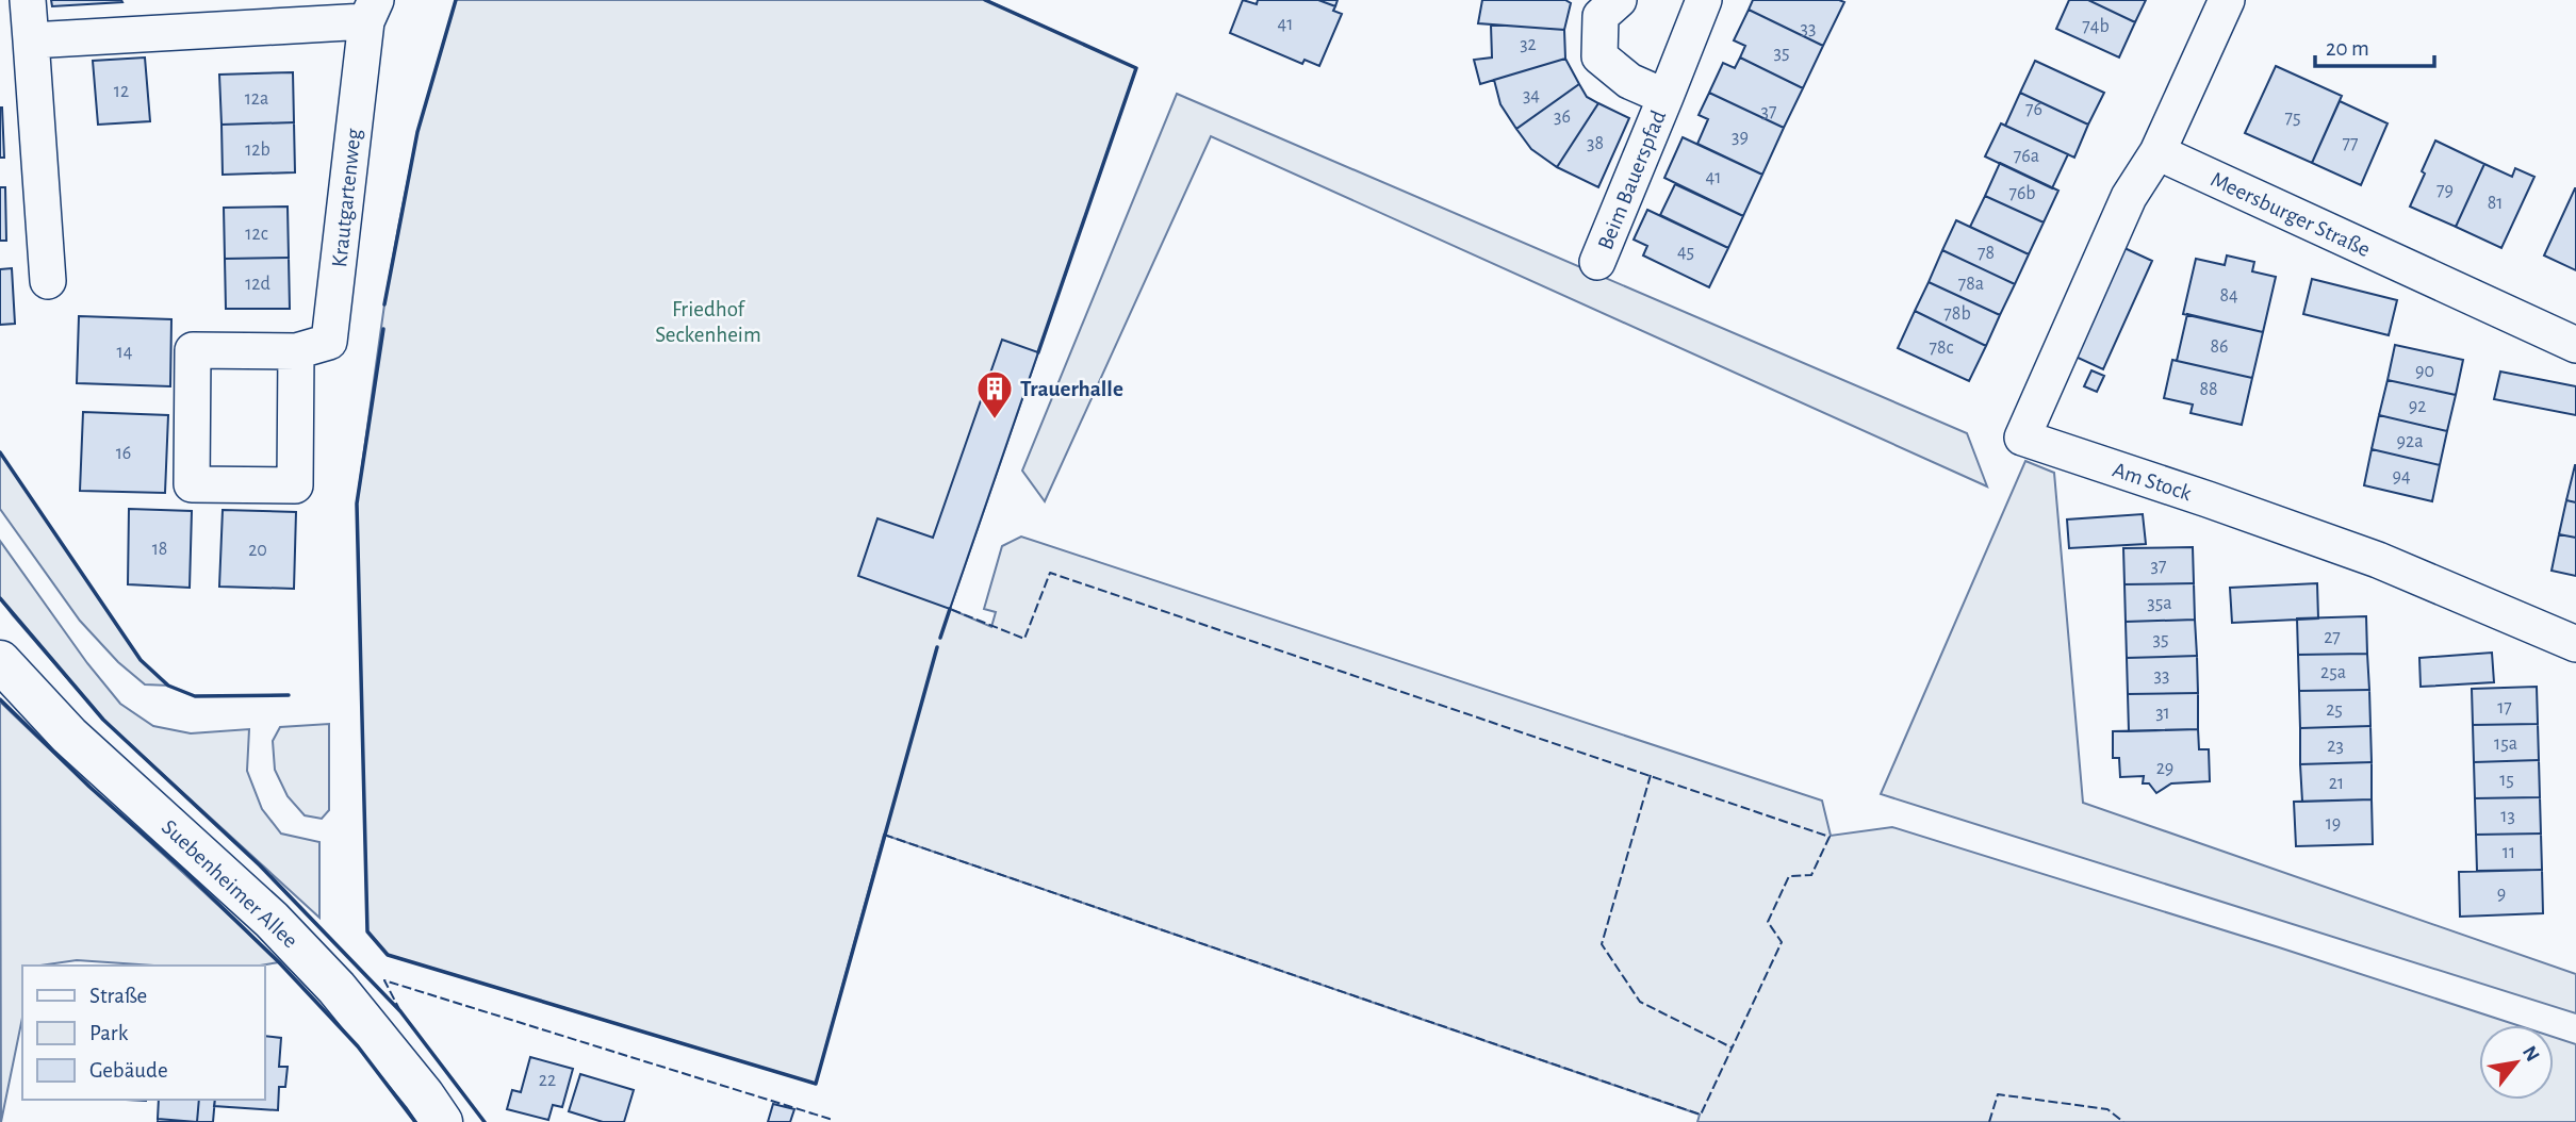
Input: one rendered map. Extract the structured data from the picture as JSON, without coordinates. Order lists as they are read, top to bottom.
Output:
{
  "streets": {
    "main road": ["Suebenheimer Allee"],
    "street": [
      "Beim Bauerspfad",
      "Krautgartenweg",
      "Meersburger Straße",
      "Am Stock"
    ]
  },
  "crossings": [
    ["Meersburger Straße", "Am Stock"]
  ],
  "parks": ["Friedhof Seckenheim"],
  "places": {
    "building": ["Trauerhalle"]
  },
  "house_numbers": [
    "41",
    "74b",
    "33",
    "32",
    "35",
    "12",
    "34",
    "12a",
    "76",
    "37",
    "36",
    "75",
    "39",
    "38",
    "77",
    "12b",
    "76a",
    "41",
    "79",
    "76b",
    "81",
    "12c",
    "45",
    "78",
    "12d",
    "78a",
    "84",
    "78b",
    "86",
    "78c",
    "14",
    "90",
    "88",
    "92",
    "92a",
    "16",
    "94",
    "18",
    "20",
    "37",
    "35a",
    "27",
    "35",
    "25a",
    "33",
    "17",
    "25",
    "31",
    "15a",
    "23",
    "29",
    "15",
    "21",
    "13",
    "19",
    "11",
    "9",
    "22"
  ],
  "legend": ["Straße", "Park", "Gebäude"],
  "scale_bar": "20 m",
  "north": "top right"
}
